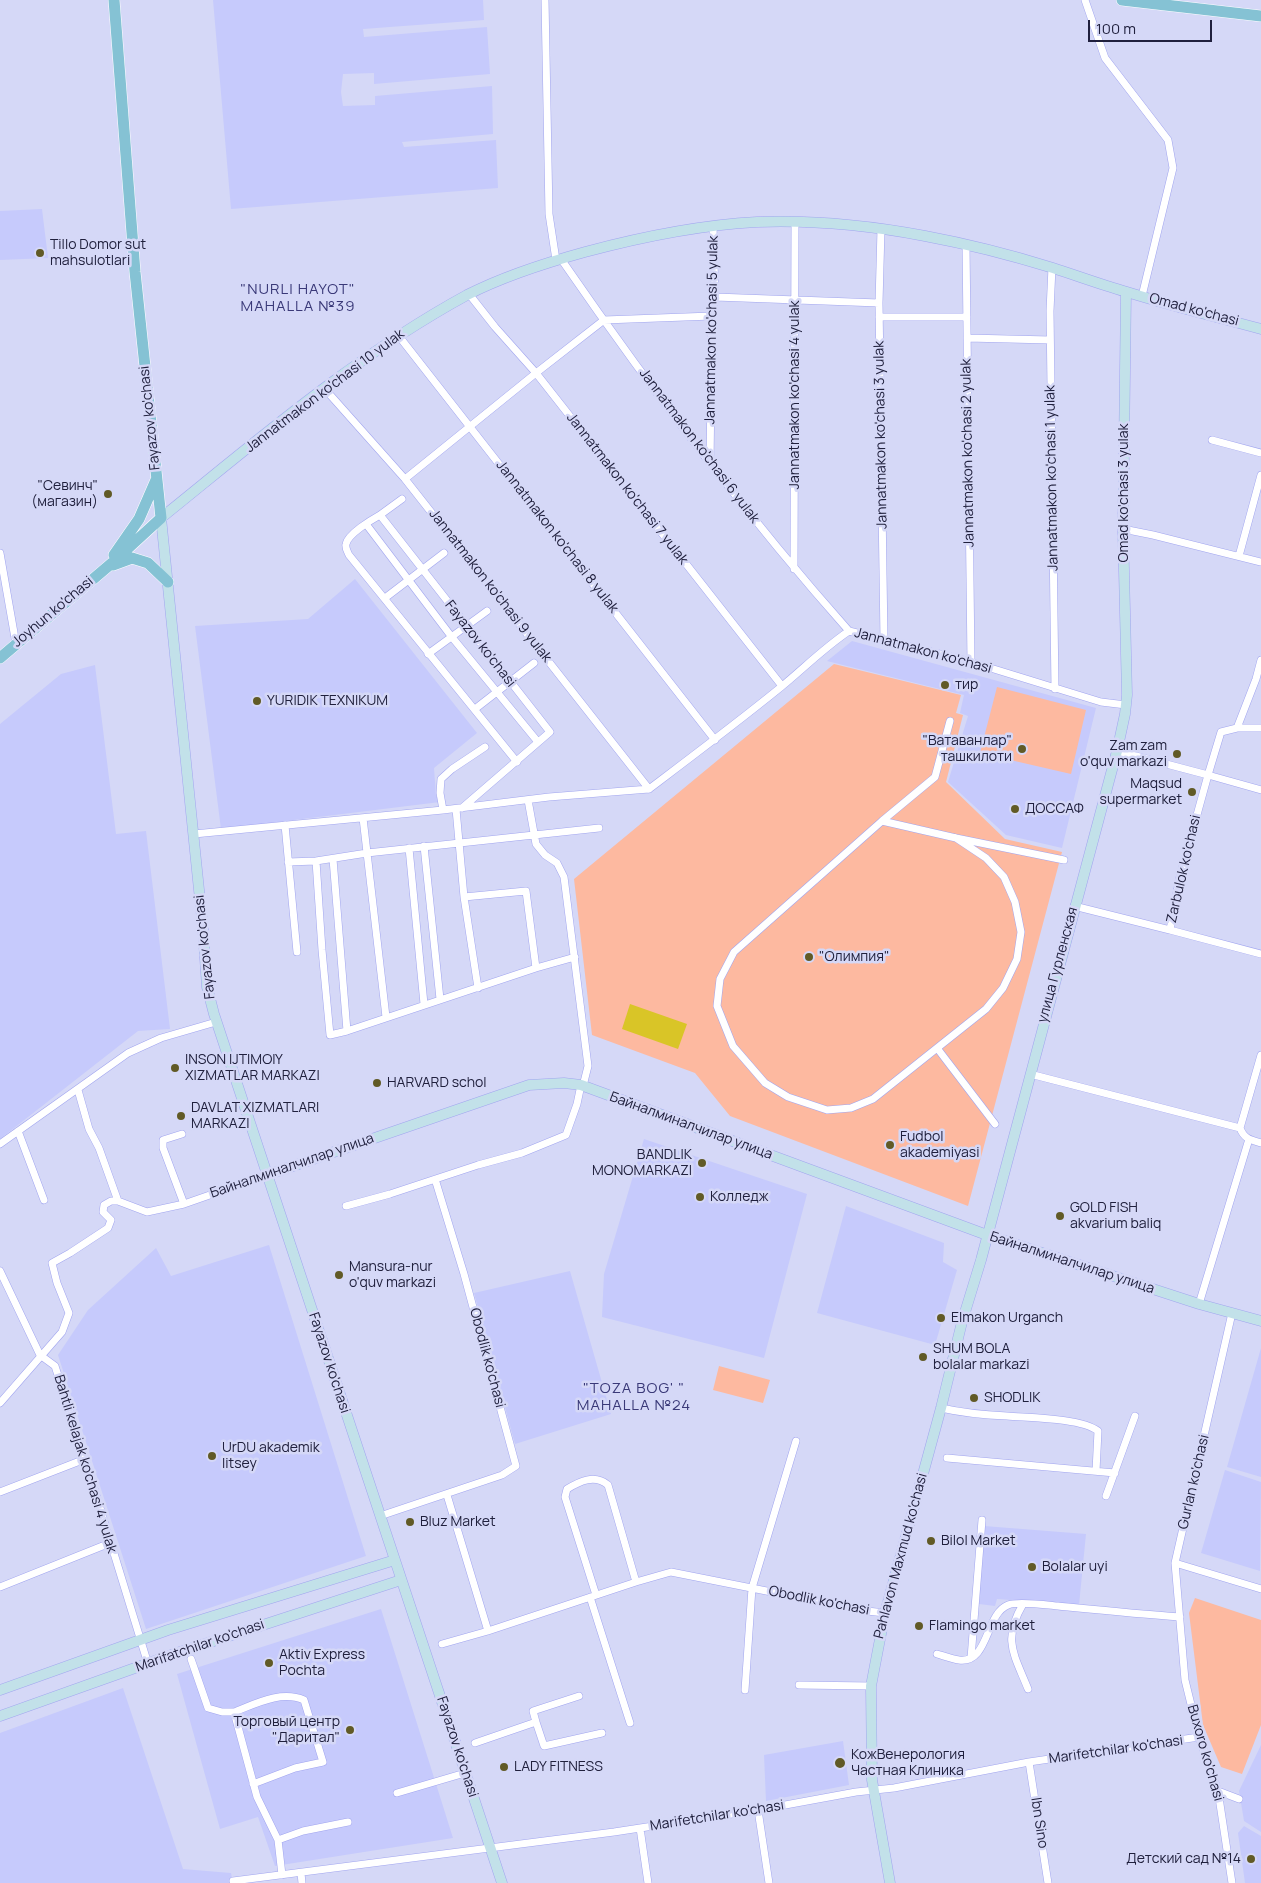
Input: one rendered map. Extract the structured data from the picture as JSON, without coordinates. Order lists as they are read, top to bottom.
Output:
{
  "streets": {
    "main road": ["Fayazov ko'chasi", "Joyhun ko'chasi"],
    "street": [
      "Omad ko'chasi",
      "Jannatmakon ko'chasi 5 yulak",
      "Jannatmakon ko'chasi 10 yulak",
      "Jannatmakon ko'chasi 4 yulak",
      "Jannatmakon ko'chasi 3 yulak",
      "Jannatmakon ko'chasi 6 yulak",
      "Jannatmakon ko'chasi 2 yulak",
      "Jannatmakon ko'chasi 1 yulak",
      "Jannatmakon ko'chasi 7 yulak",
      "Omad ko'chasi 3 yulak",
      "Jannatmakon ko'chasi 8 yulak",
      "Jannatmakon ko'chasi 9 yulak",
      "Jannatmakon ko'chasi",
      "Zarbulok ko'chasi",
      "улица Гурленская",
      "Байналминалчилар улица",
      "Obodlik ko'chasi",
      "Bahtli kelajak ko'chasi 4 yulak",
      "Gurlan ko'chasi",
      "Pahlavon Maxmud ko'chasi",
      "Marifatchilar ko'chasi",
      "Marifetchilar ko'chasi",
      "Buxoro ko'chasi",
      "Ibn Sino"
    ]
  },
  "crossings": [
    ["Omad ko'chasi", "Jannatmakon ko'chasi 10 yulak"],
    ["Omad ko'chasi", "Omad ko'chasi 3 yulak"],
    ["Jannatmakon ko'chasi 5 yulak", "Jannatmakon ko'chasi 10 yulak"],
    ["Jannatmakon ko'chasi 5 yulak", "Jannatmakon ko'chasi 6 yulak"],
    ["Jannatmakon ko'chasi 10 yulak", "Jannatmakon ko'chasi 4 yulak"],
    ["Jannatmakon ko'chasi 10 yulak", "Fayazov ko'chasi"],
    ["Jannatmakon ko'chasi 10 yulak", "Jannatmakon ko'chasi 3 yulak"],
    ["Jannatmakon ko'chasi 10 yulak", "Jannatmakon ko'chasi 6 yulak"],
    ["Jannatmakon ko'chasi 10 yulak", "Jannatmakon ko'chasi 2 yulak"],
    ["Jannatmakon ko'chasi 10 yulak", "Jannatmakon ko'chasi 1 yulak"],
    ["Jannatmakon ko'chasi 10 yulak", "Jannatmakon ko'chasi 7 yulak"],
    ["Jannatmakon ko'chasi 10 yulak", "Omad ko'chasi 3 yulak"],
    ["Jannatmakon ko'chasi 10 yulak", "Jannatmakon ko'chasi 8 yulak"],
    ["Jannatmakon ko'chasi 10 yulak", "Jannatmakon ko'chasi 9 yulak"],
    ["Jannatmakon ko'chasi 4 yulak", "Jannatmakon ko'chasi 6 yulak"],
    ["Fayazov ko'chasi", "Байналминалчилар улица"],
    ["Fayazov ko'chasi", "Obodlik ko'chasi"],
    ["Fayazov ko'chasi", "Marifatchilar ko'chasi"],
    ["Fayazov ko'chasi", "Marifetchilar ko'chasi"],
    ["Jannatmakon ko'chasi 3 yulak", "Jannatmakon ko'chasi"],
    ["Jannatmakon ko'chasi 6 yulak", "Jannatmakon ko'chasi"],
    ["Jannatmakon ko'chasi 2 yulak", "Jannatmakon ko'chasi"],
    ["Jannatmakon ko'chasi 1 yulak", "Jannatmakon ko'chasi"],
    ["Jannatmakon ko'chasi 7 yulak", "Jannatmakon ko'chasi"],
    ["Omad ko'chasi 3 yulak", "Jannatmakon ko'chasi"],
    ["Omad ko'chasi 3 yulak", "улица Гурленская"],
    ["Jannatmakon ko'chasi 8 yulak", "Jannatmakon ko'chasi"],
    ["Jannatmakon ko'chasi 9 yulak", "Jannatmakon ko'chasi"],
    ["Jannatmakon ko'chasi", "улица Гурленская"],
    ["улица Гурленская", "Байналминалчилар улица"],
    ["улица Гурленская", "Pahlavon Maxmud ko'chasi"],
    ["Байналминалчилар улица", "Gurlan ko'chasi"],
    ["Байналминалчилар улица", "Pahlavon Maxmud ko'chasi"],
    ["Obodlik ko'chasi", "Pahlavon Maxmud ko'chasi"],
    ["Bahtli kelajak ko'chasi 4 yulak", "Marifatchilar ko'chasi"],
    ["Gurlan ko'chasi", "Buxoro ko'chasi"],
    ["Pahlavon Maxmud ko'chasi", "Marifetchilar ko'chasi"],
    ["Marifetchilar ko'chasi", "Buxoro ko'chasi"],
    ["Marifetchilar ko'chasi", "Ibn Sino"]
  ],
  "districts": ["\"NURLI HAYOT\" MAHALLA №39", "\"TOZA BOG' \" MAHALLA №24"],
  "places": [
    "Tillo Domor sut mahsulotlari",
    "\"Севинч\" (магазин)",
    "тир",
    "YURIDIK TEXNIKUM",
    "\"Ватаванлар\" ташкилоти",
    "Zam zam o'quv markazi",
    "Maqsud supermarket",
    "ДОССАФ",
    "\"Олимпия\"",
    "INSON IJTIMOIY XIZMATLAR MARKAZI",
    "HARVARD schol",
    "DAVLAT XIZMATLARI MARKAZI",
    "Fudbol akademiyasi",
    "BANDLIK MONOMARKAZI",
    "Колледж",
    "GOLD FISH akvarium baliq",
    "Mansura-nur o'quv markazi",
    "Elmakon Urganch",
    "SHUM BOLA bolalar markazi",
    "SHODLIK",
    "UrDU akademik litsey",
    "Bluz Market",
    "Bilol Market",
    "Bolalar uyi",
    "Flamingo market",
    "Aktiv Express Pochta",
    "Торговый центр \"Даритал\"",
    "КожВенерология Частная Клиника",
    "LADY FITNESS",
    "Детский сад №14"
  ],
  "scale_bar": "100 m"
}
